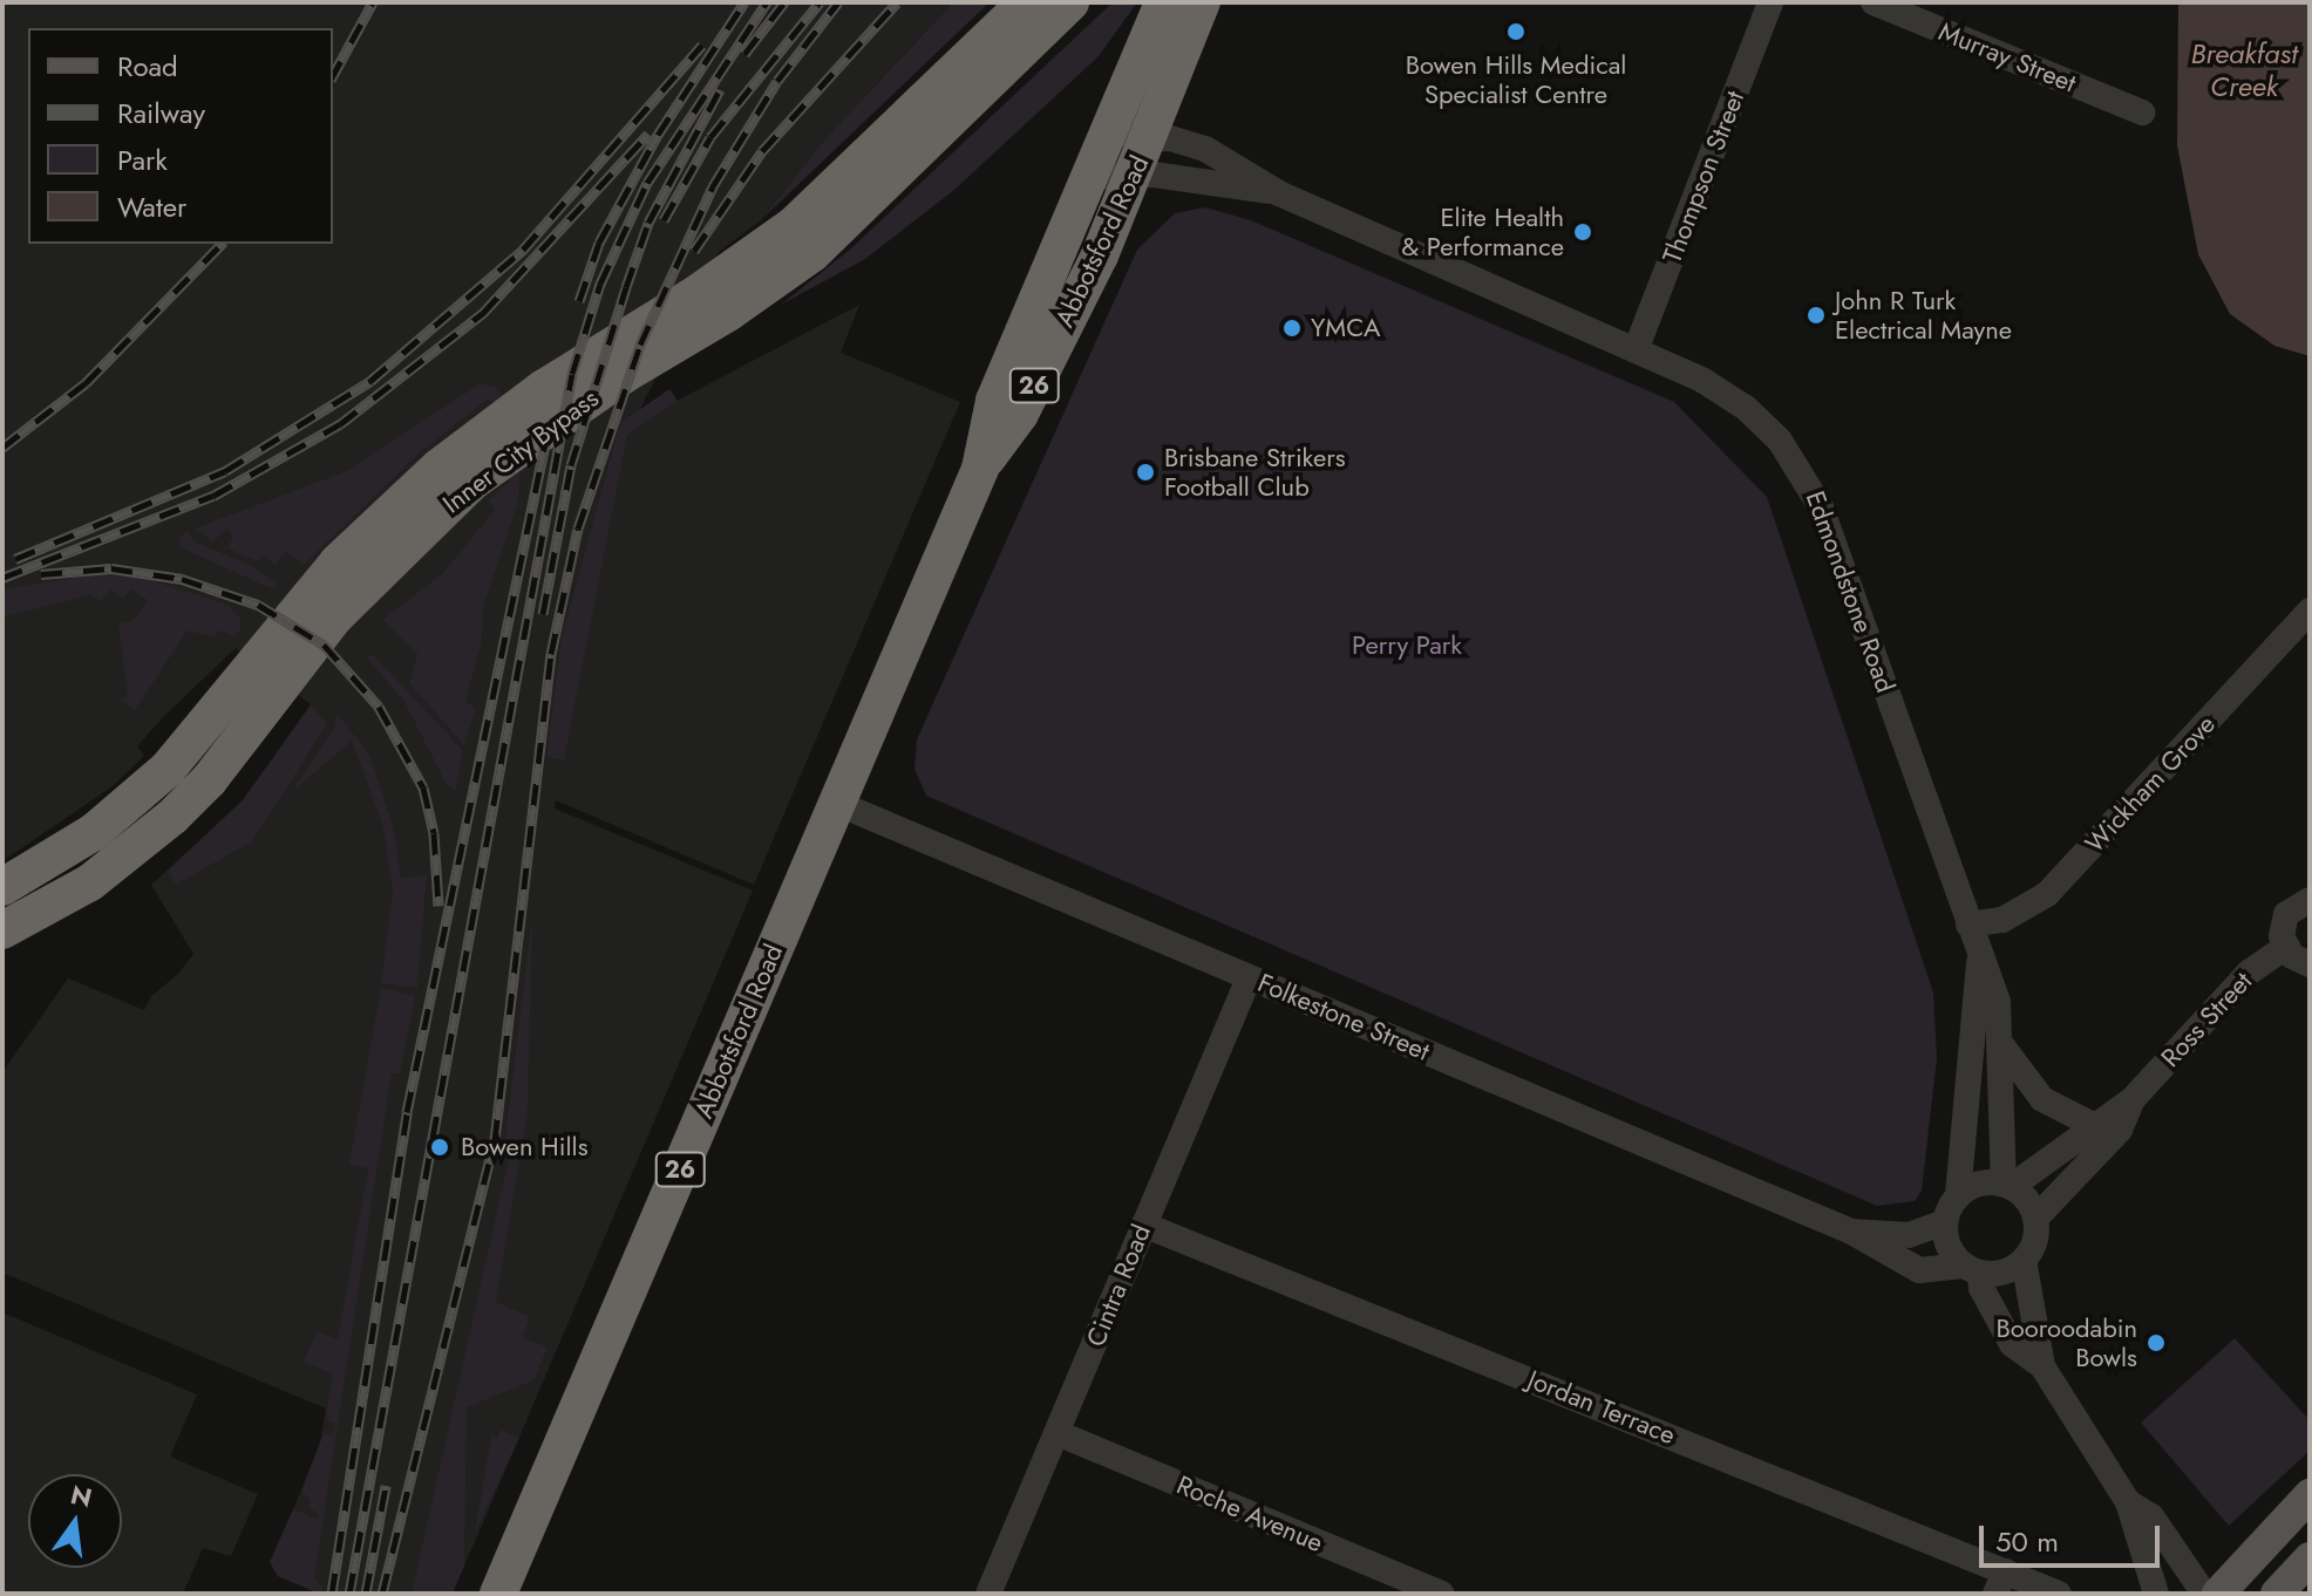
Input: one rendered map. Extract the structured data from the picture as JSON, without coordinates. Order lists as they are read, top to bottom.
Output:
{
  "streets": {
    "highway": ["Abbotsford Road", "26", "Inner City Bypass"],
    "street": [
      "Murray Street",
      "Thompson Street",
      "Edmondstone Road",
      "Wickham Grove",
      "Folkestone Street",
      "Ross Street",
      "Cintra Road",
      "Jordan Terrace",
      "Roche Avenue"
    ]
  },
  "crossings": [
    ["Thompson Street", "Edmondstone Road"],
    ["Abbotsford Road", "Edmondstone Road"],
    ["Abbotsford Road", "Folkestone Street"],
    ["Edmondstone Road", "Wickham Grove"],
    ["Edmondstone Road", "Folkestone Street"],
    ["Edmondstone Road", "Ross Street"],
    ["Folkestone Street", "Ross Street"],
    ["Folkestone Street", "Cintra Road"],
    ["Cintra Road", "Jordan Terrace"],
    ["Cintra Road", "Roche Avenue"]
  ],
  "water": ["Breakfast Creek"],
  "parks": ["Perry Park"],
  "places": [
    "Bowen Hills Medical Specialist Centre",
    "Elite Health & Performance",
    "John R Turk Electrical Mayne",
    "YMCA",
    "Brisbane Strikers Football Club",
    "Bowen Hills",
    "Booroodabin Bowls"
  ],
  "legend": [
    "Road",
    "Railway",
    "Park",
    "Water"
  ],
  "scale_bar": "50 m",
  "north": "top"
}
